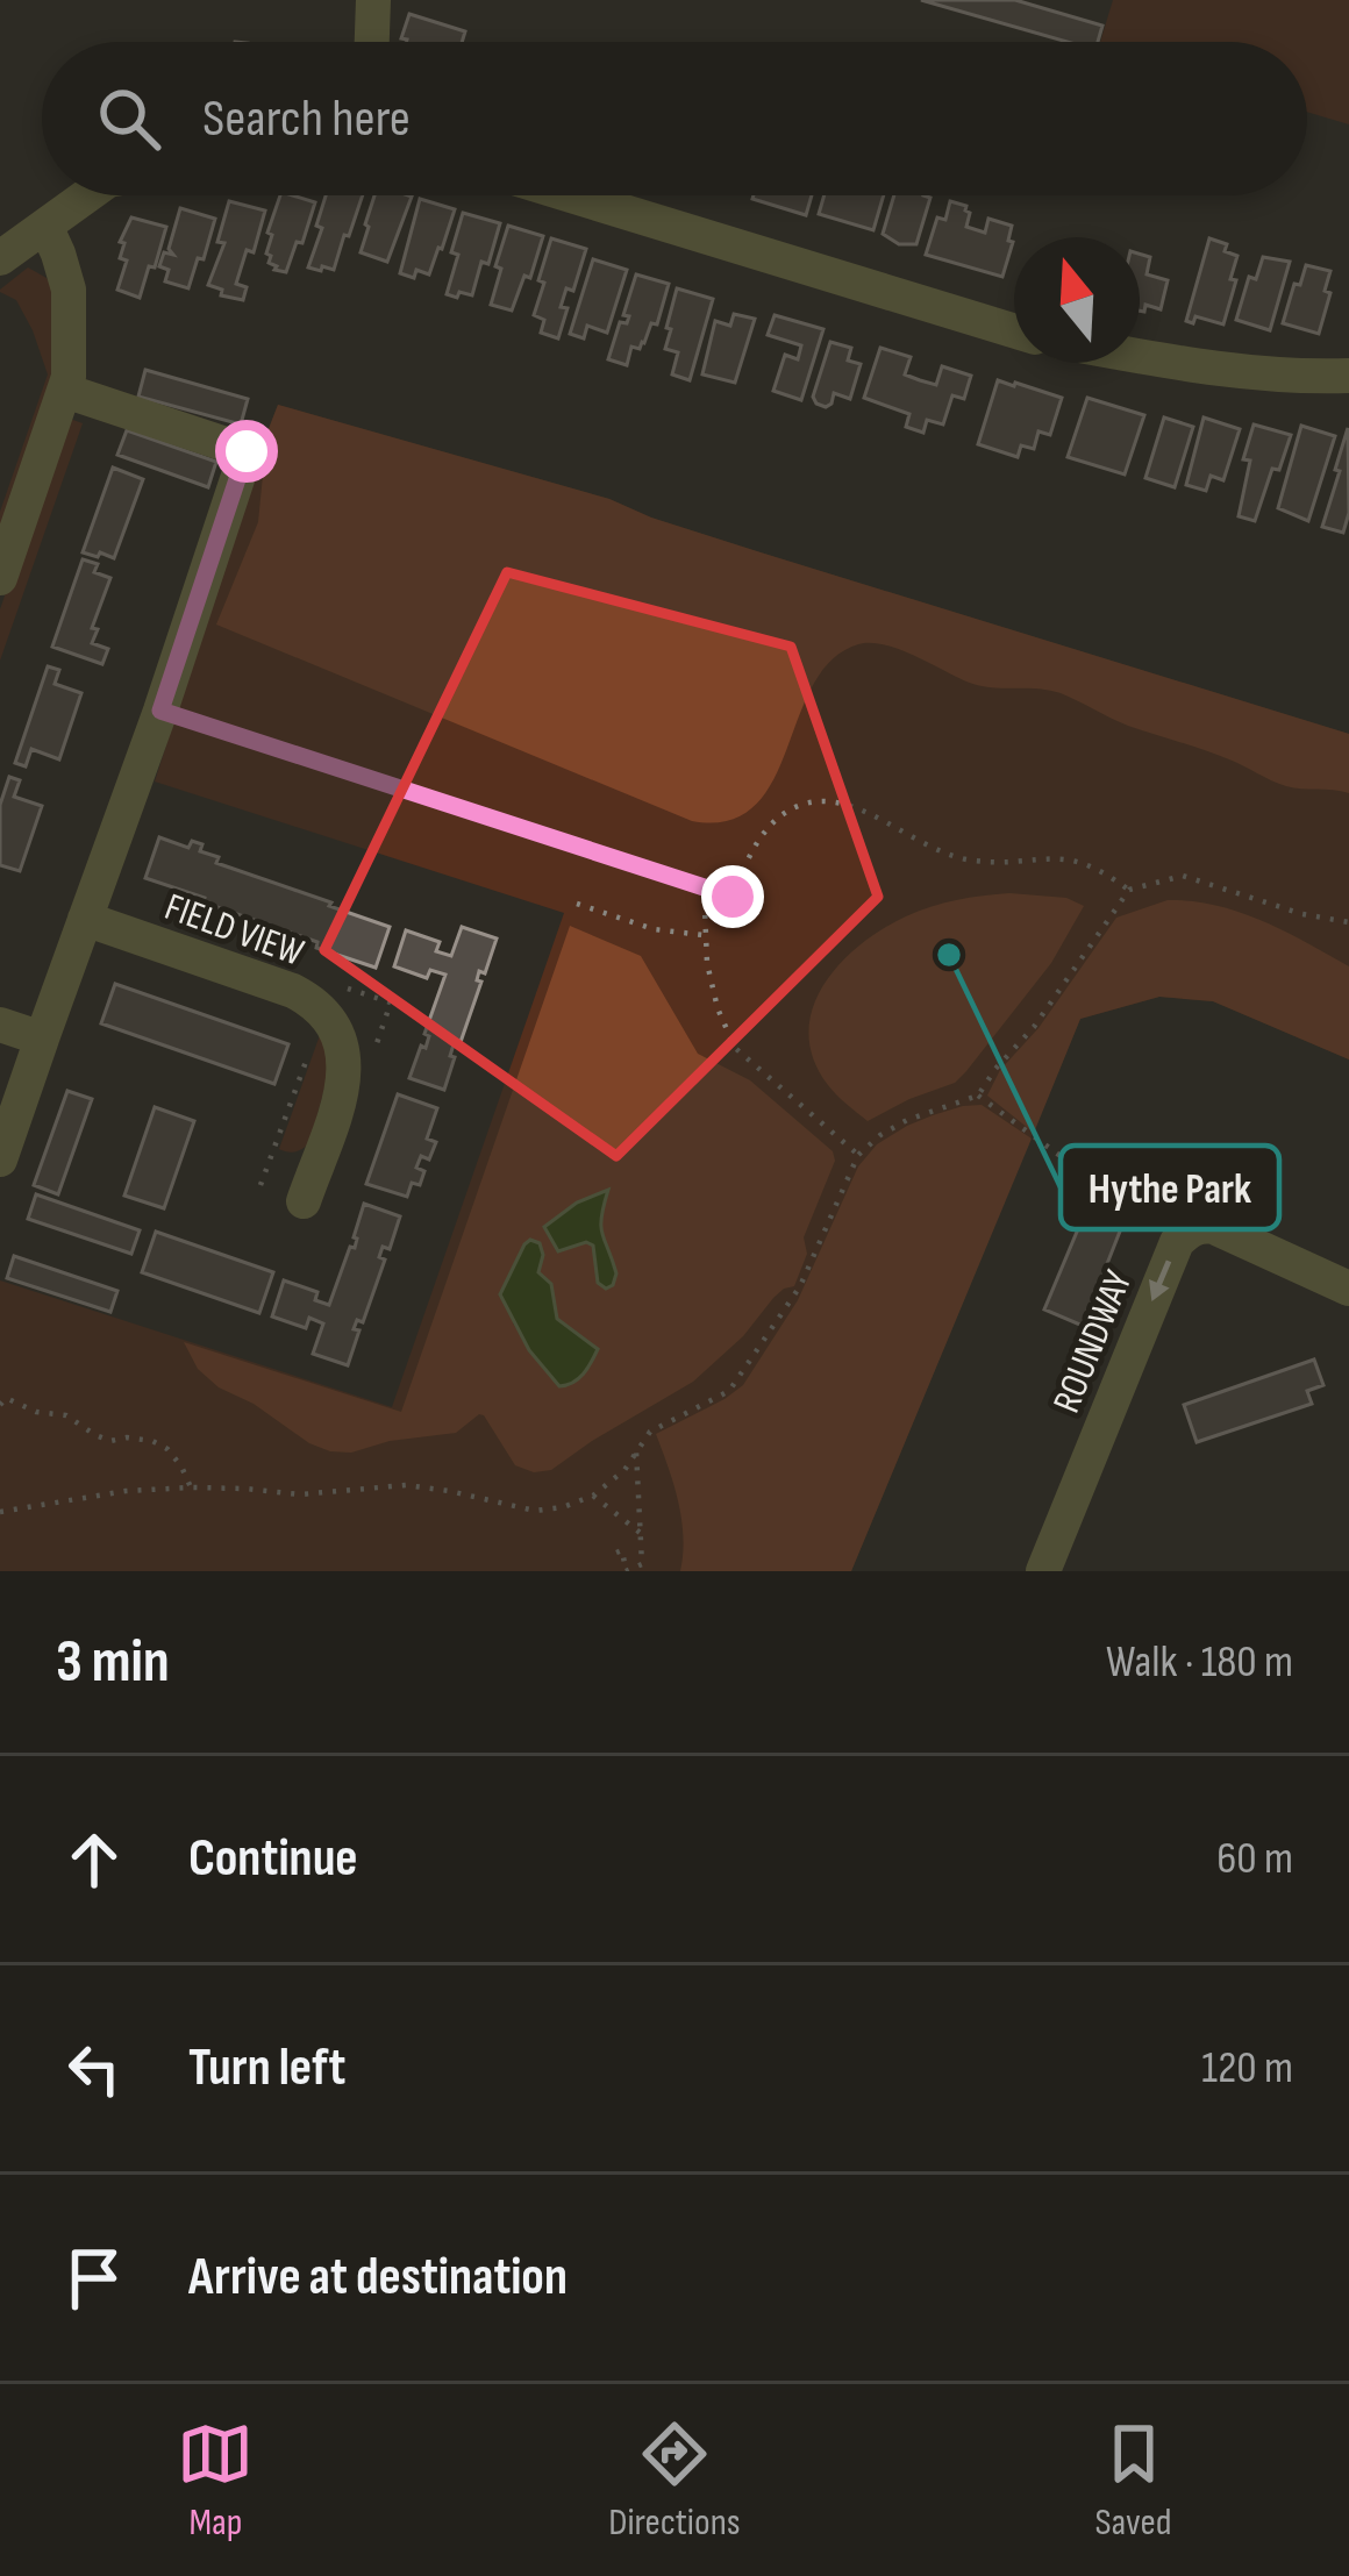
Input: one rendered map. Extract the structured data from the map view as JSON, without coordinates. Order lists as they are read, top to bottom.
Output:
{
  "streets": {
    "street": ["FIELD VIEW", "ROUNDWAY"]
  },
  "one_way": ["ROUNDWAY"],
  "places": ["Hythe Park"],
  "north": "top",
  "page": {
    "search": "Search here",
    "heading": ["3 min", "Walk · 180 m"],
    "list": [
      ["Continue", "60 m"],
      ["Turn left", "120 m"],
      "Arrive at destination"
    ],
    "nav": ["Map", "Directions", "Saved"]
  }
}
